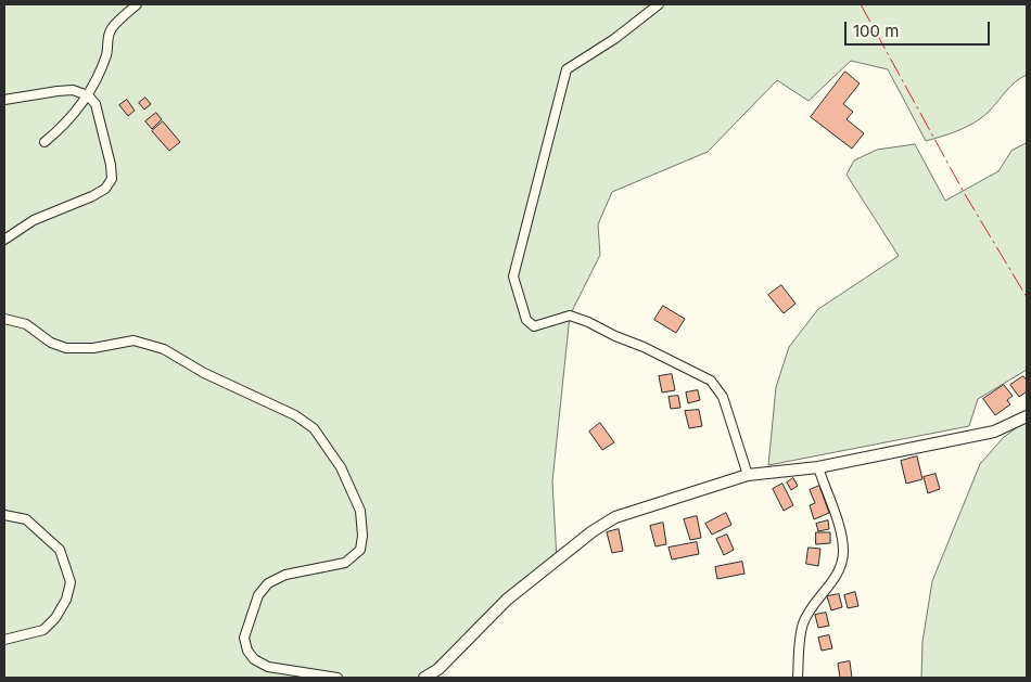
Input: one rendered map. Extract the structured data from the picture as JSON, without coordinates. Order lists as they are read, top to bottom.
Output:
{
  "scale_bar": "100 m"
}
